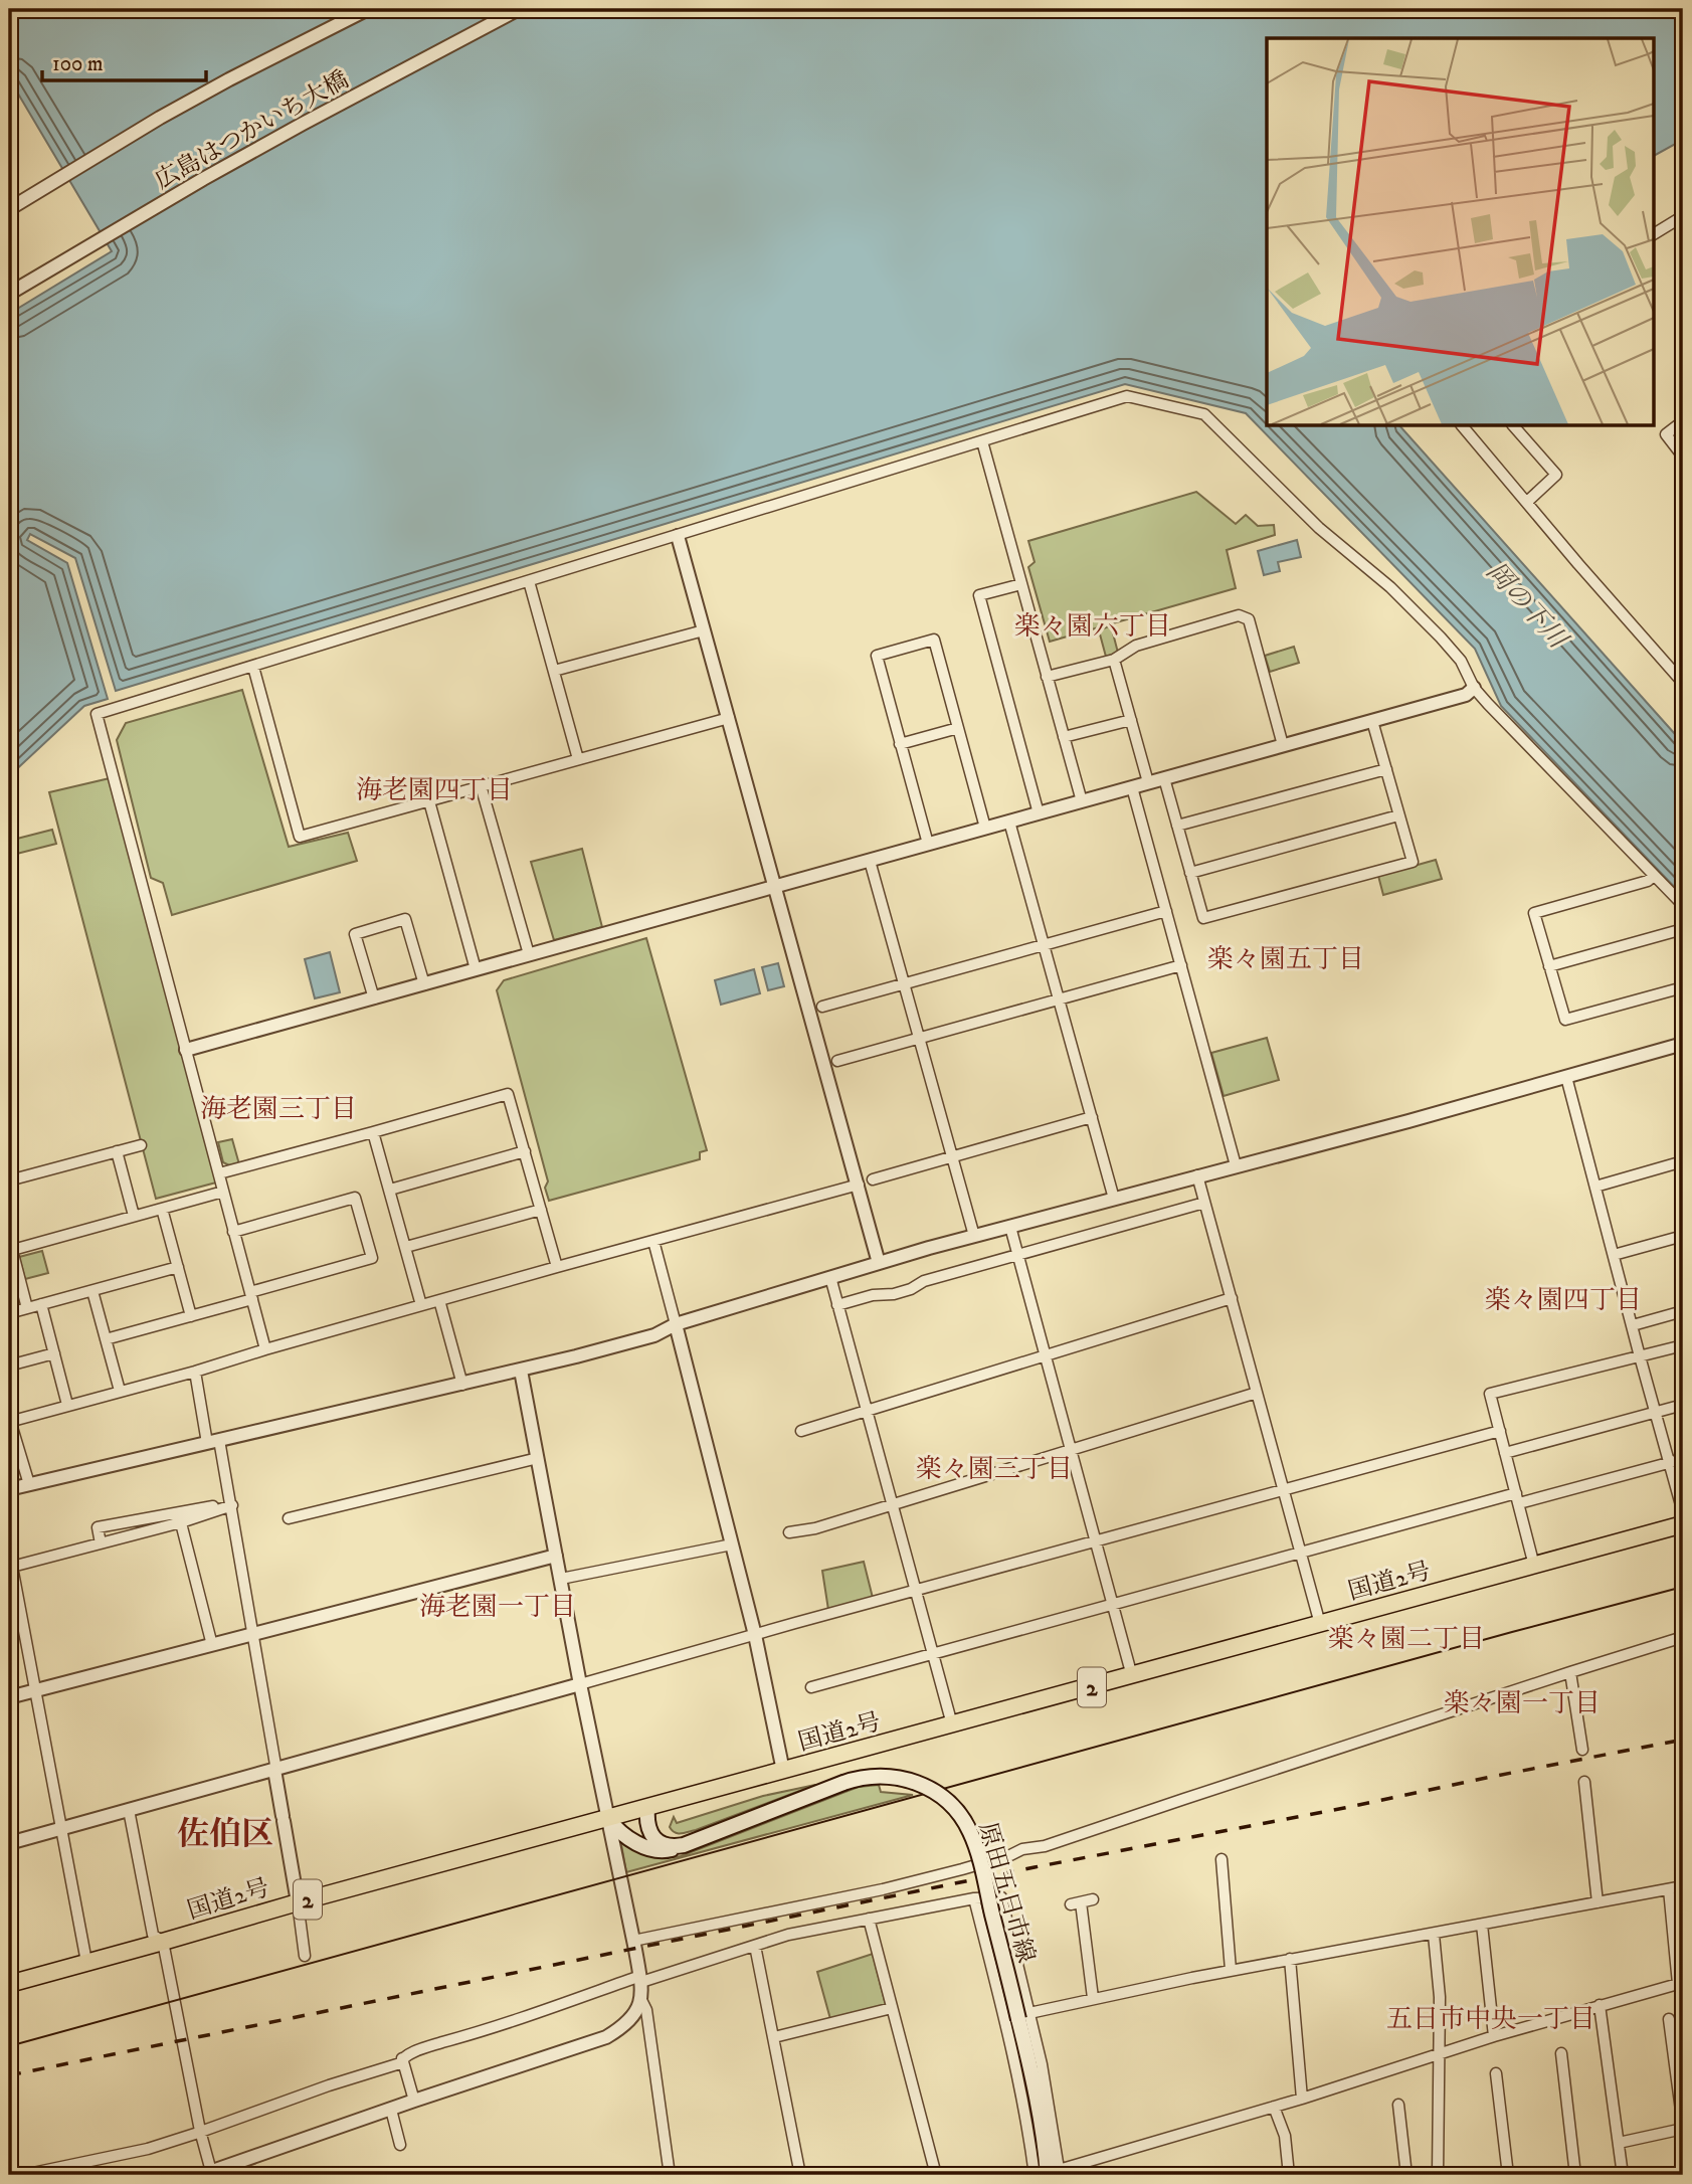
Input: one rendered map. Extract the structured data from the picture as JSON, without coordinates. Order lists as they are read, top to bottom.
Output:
{
  "streets": {
    "highway": ["国道2号", "2"],
    "main road": ["原田五日市線"],
    "street": ["広島はつかいち大橋"]
  },
  "crossings": [
    ["国道2号", "原田五日市線"]
  ],
  "districts": [
    "楽々園六丁目",
    "海老園四丁目",
    "楽々園五丁目",
    "海老園三丁目",
    "楽々園四丁目",
    "楽々園三丁目",
    "海老園一丁目",
    "楽々園二丁目",
    "楽々園一丁目",
    "佐伯区",
    "五日市中央一丁目"
  ],
  "water": ["岡の下川"],
  "scale_bar": "100 m"
}
